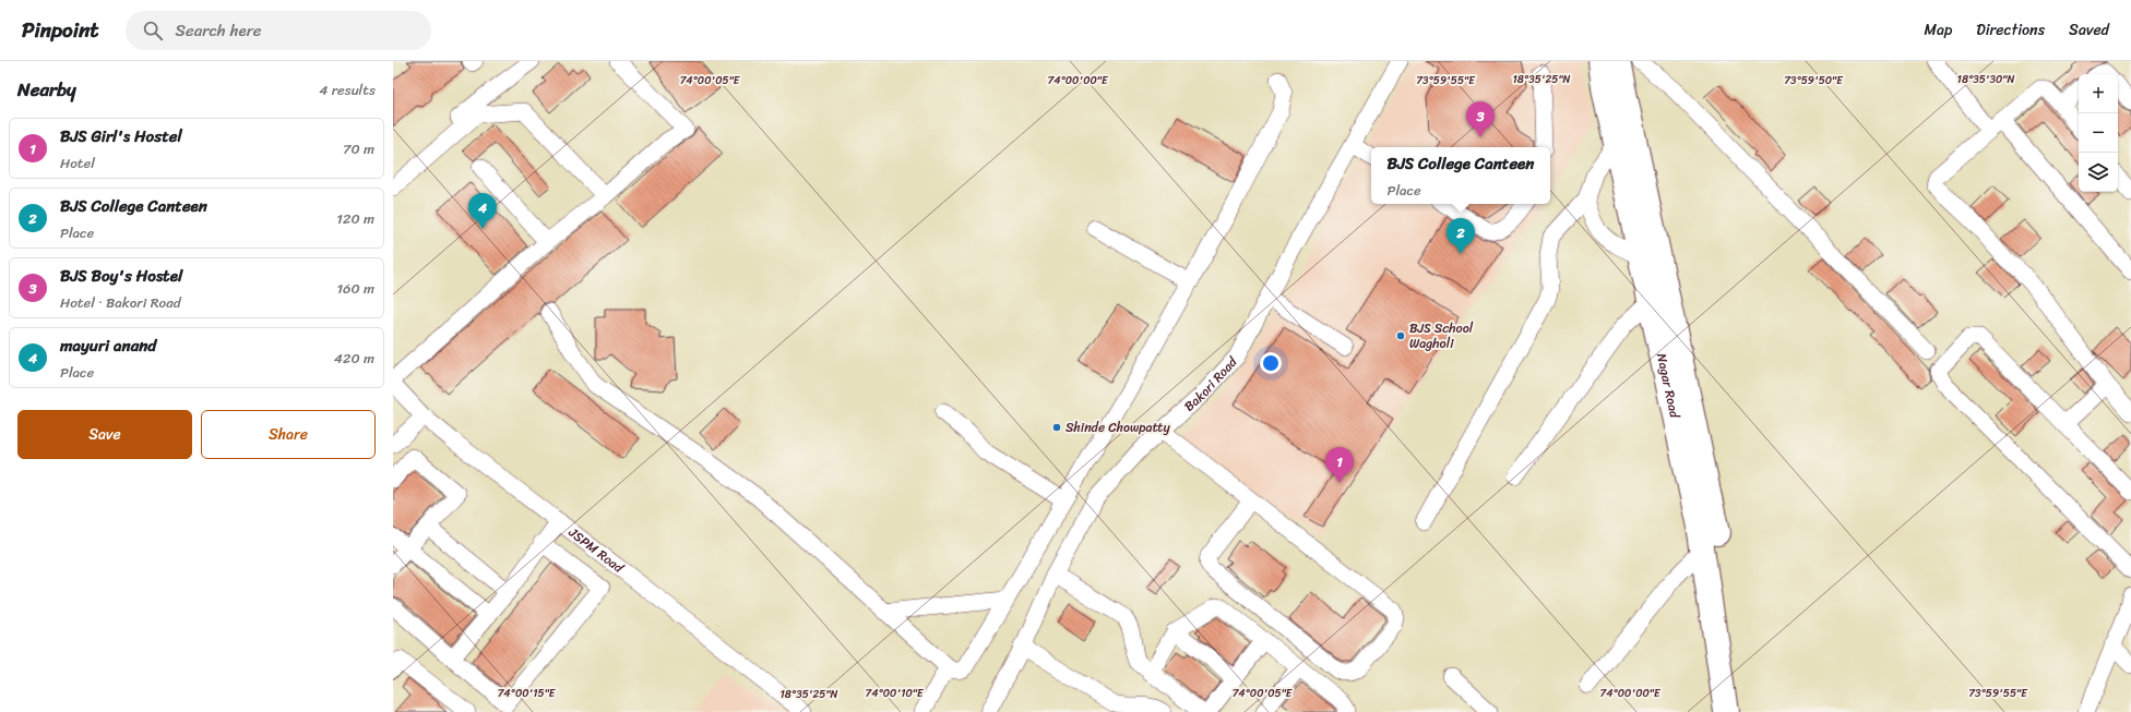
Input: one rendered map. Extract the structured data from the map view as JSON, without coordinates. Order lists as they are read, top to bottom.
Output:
{
  "streets": {
    "highway": ["Nagar Road"],
    "street": ["Bakori Road", "JSPM Road"]
  },
  "places": ["BJS School Wagholi", "Shinde Chowpatty"],
  "page": {
    "header": "Pinpoint",
    "search": "Search here",
    "nav": ["Map", "Directions", "Saved"],
    "heading": ["Nearby", "4 results"],
    "map_buttons": ["+", "−"],
    "pins": [
      "3",
      "4",
      "2",
      "1"
    ],
    "list": [
      {
        "mark": "1",
        "name": "BJS Girl's Hostel",
        "note": "Hotel",
        "value": "70 m"
      },
      {
        "mark": "2",
        "name": "BJS College Canteen",
        "note": "Place",
        "value": "120 m"
      },
      {
        "mark": "3",
        "name": "BJS Boy's Hostel",
        "note": "Hotel · Bakori Road",
        "value": "160 m"
      },
      {
        "mark": "4",
        "name": "mayuri anand",
        "note": "Place",
        "value": "420 m"
      }
    ],
    "popup": ["BJS College Canteen", "Place"],
    "buttons": ["Save", "Share"]
  },
  "coordinates": [
    "18°35'25\"N",
    "18°35'30\"N",
    "74°00'05\"E",
    "74°00'00\"E",
    "73°59'55\"E",
    "73°59'50\"E",
    "74°00'15\"E",
    "74°00'10\"E"
  ]
}
